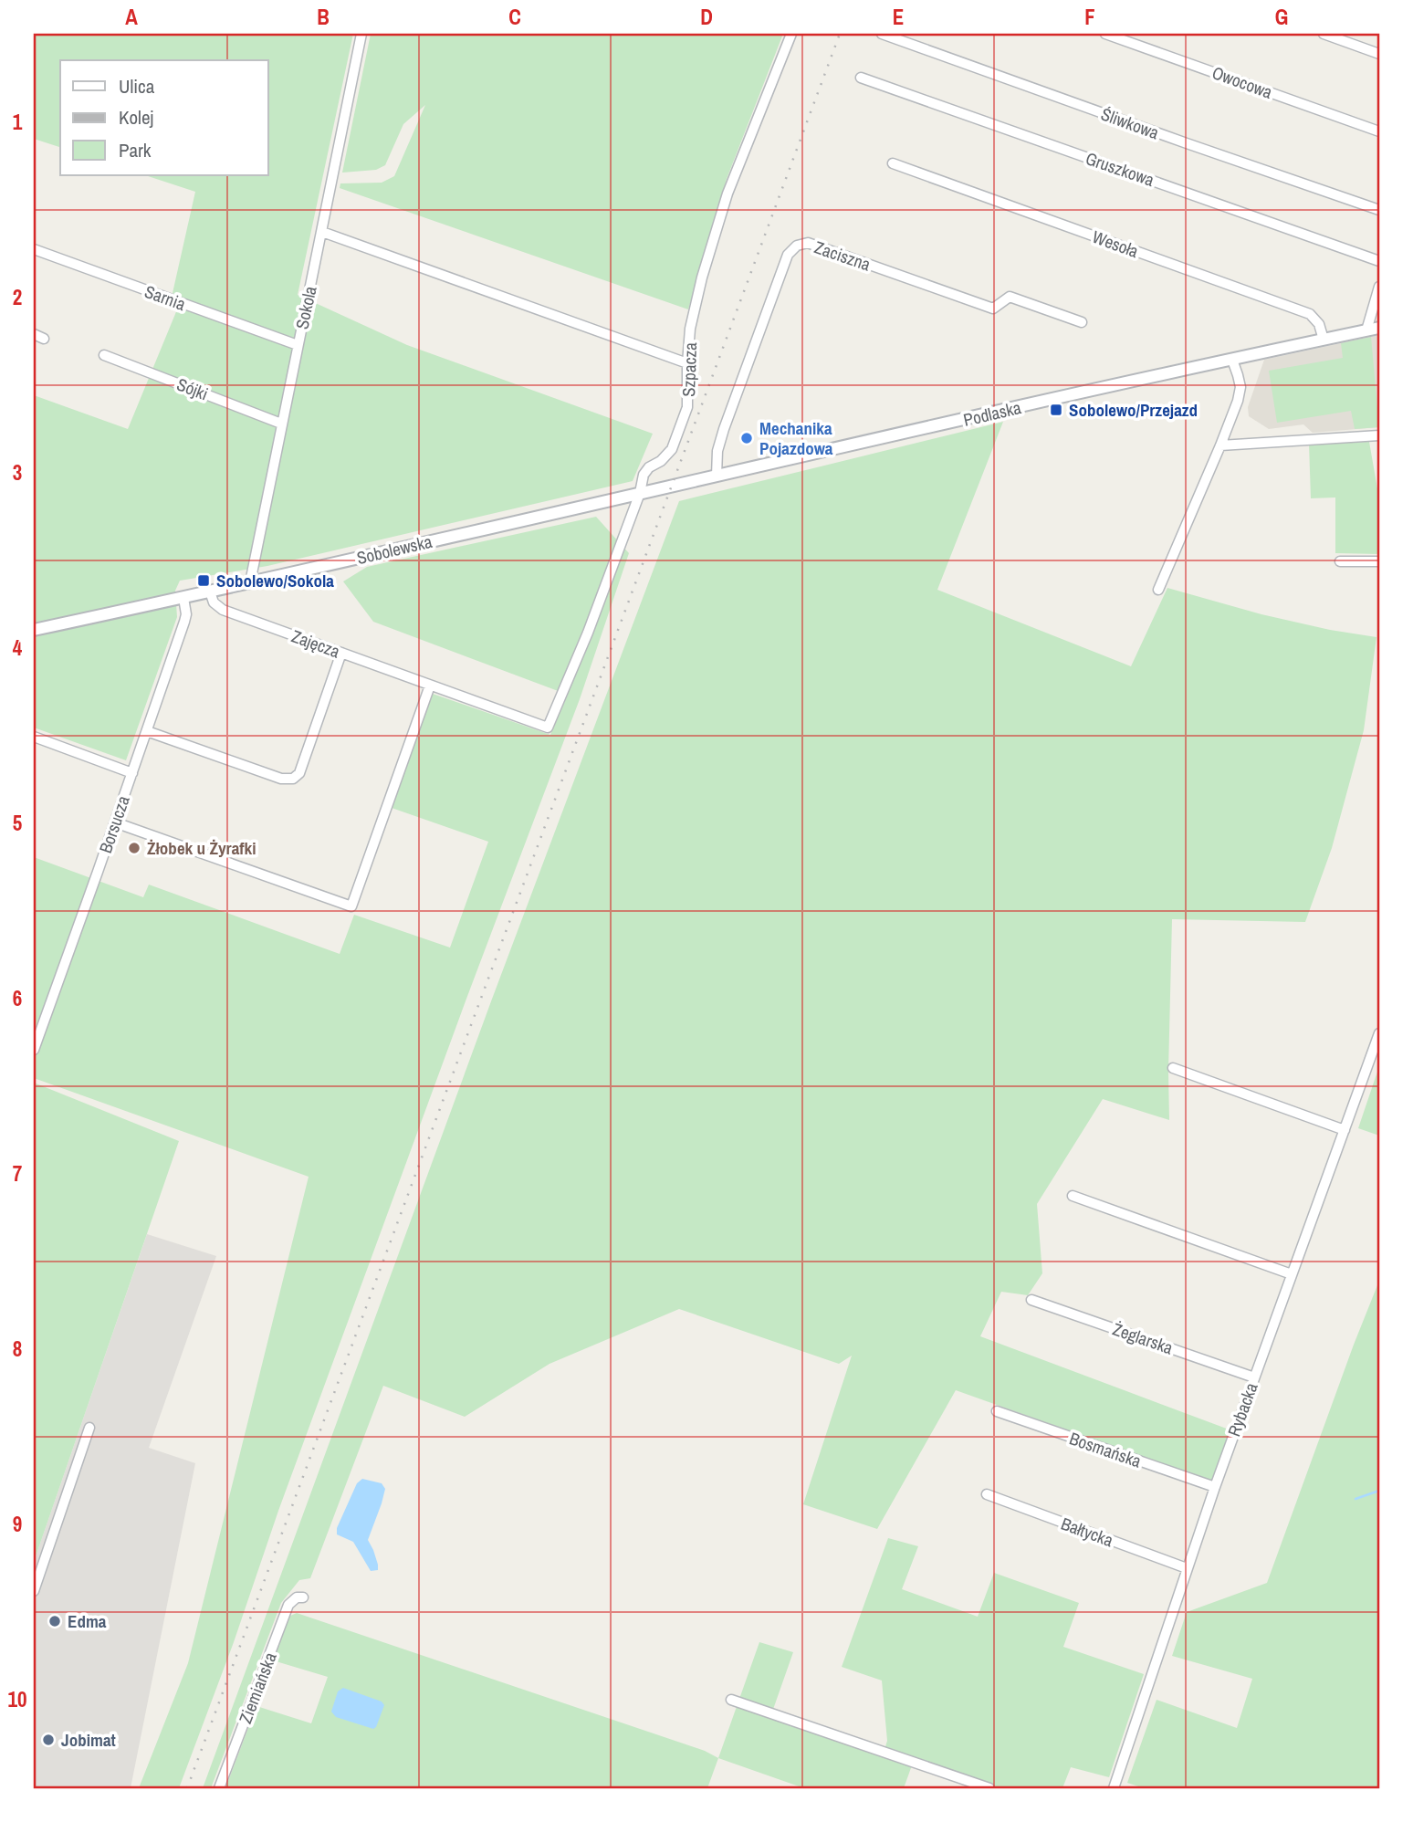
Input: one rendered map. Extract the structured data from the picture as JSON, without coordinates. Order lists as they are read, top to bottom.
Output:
{
  "streets": {
    "street": [
      "Owocowa",
      "Śliwkowa",
      "Gruszkowa",
      "Wesoła",
      "Zaciszna",
      "Sarnia",
      "Sokola",
      "Szpacza",
      "Sójki",
      "Podlaska",
      "Sobolewska",
      "Zajęcza",
      "Borsucza",
      "Żeglarska",
      "Rybacka",
      "Bosmańska",
      "Bałtycka",
      "Ziemiańska"
    ]
  },
  "crossings": [
    ["Wesoła", "Podlaska"],
    ["Zaciszna", "Podlaska"],
    ["Zaciszna", "Sobolewska"],
    ["Sarnia", "Sokola"],
    ["Sokola", "Sójki"],
    ["Sokola", "Sobolewska"],
    ["Szpacza", "Sobolewska"],
    ["Szpacza", "Zajęcza"],
    ["Podlaska", "Sobolewska"],
    ["Sobolewska", "Zajęcza"],
    ["Sobolewska", "Borsucza"],
    ["Żeglarska", "Rybacka"],
    ["Rybacka", "Bosmańska"],
    ["Rybacka", "Bałtycka"]
  ],
  "places": {
    "transit": ["Sobolewo/Przejazd", "Sobolewo/Sokola"],
    "other": [
      "Mechanika Pojazdowa",
      "Żłobek u Żyrafki",
      "Edma",
      "Jobimat"
    ]
  },
  "legend": ["Ulica", "Kolej", "Park"],
  "grid": {
    "columns": [
      "A",
      "B",
      "C",
      "D",
      "E",
      "F",
      "G"
    ],
    "rows": [
      "1",
      "2",
      "3",
      "4",
      "5",
      "6",
      "7",
      "8",
      "9",
      "10"
    ]
  }
}
